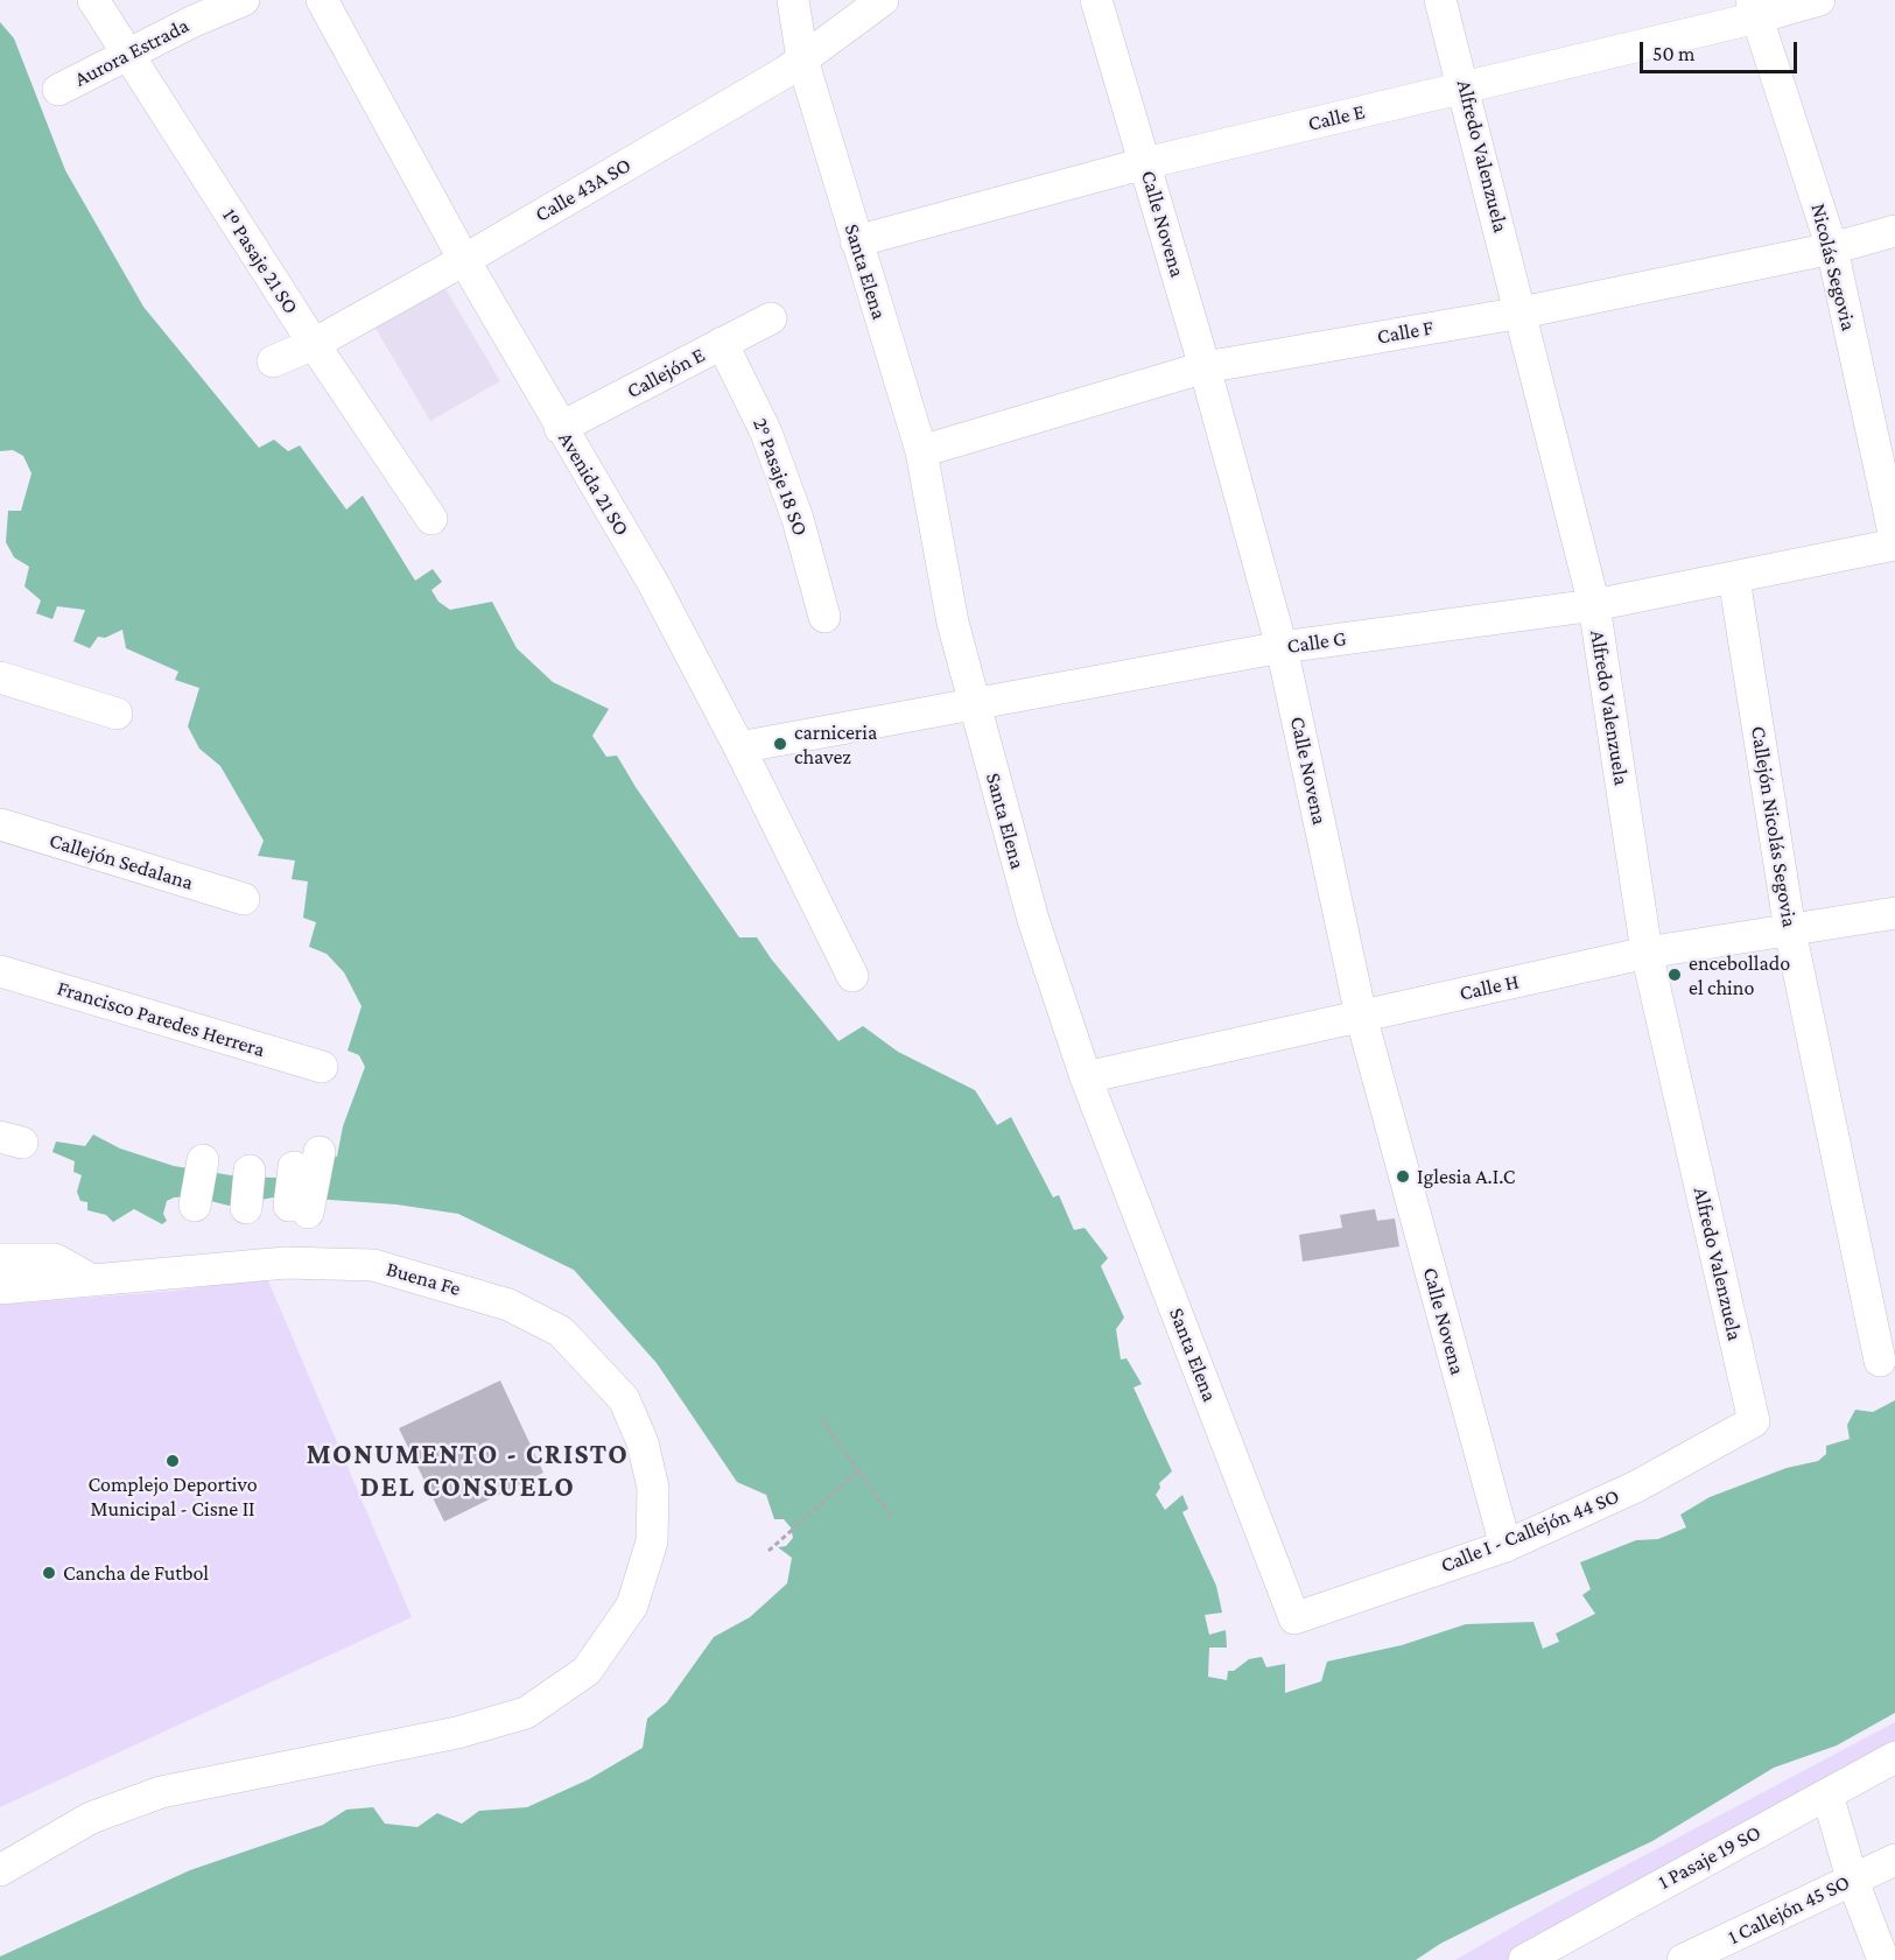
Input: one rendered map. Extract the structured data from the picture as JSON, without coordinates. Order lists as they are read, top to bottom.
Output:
{
  "streets": {
    "street": [
      "Aurora Estrada",
      "Calle E",
      "Alfredo Valenzuela",
      "Calle 43A SO",
      "Calle Novena",
      "1º Pasaje 21 SO",
      "Nicolás Segovia",
      "Santa Elena",
      "Calle F",
      "Callejón E",
      "2° Pasaje 18 SO",
      "Avenida 21 SO",
      "Calle G",
      "Callejón Nicolás Segovia",
      "Callejón Sedalana",
      "Calle H",
      "Francisco Paredes Herrera",
      "Buena Fe",
      "Calle I - Callejón 44 SO",
      "1 Pasaje 19 SO",
      "1 Callejón 45 SO"
    ]
  },
  "crossings": [
    ["Aurora Estrada", "1º Pasaje 21 SO"],
    ["Calle E", "Alfredo Valenzuela"],
    ["Calle E", "Calle Novena"],
    ["Calle E", "Nicolás Segovia"],
    ["Calle E", "Santa Elena"],
    ["Alfredo Valenzuela", "Calle F"],
    ["Alfredo Valenzuela", "Calle G"],
    ["Alfredo Valenzuela", "Calle H"],
    ["Alfredo Valenzuela", "Calle I - Callejón 44 SO"],
    ["Calle 43A SO", "1º Pasaje 21 SO"],
    ["Calle 43A SO", "Santa Elena"],
    ["Calle 43A SO", "Avenida 21 SO"],
    ["Calle Novena", "Calle F"],
    ["Calle Novena", "Calle G"],
    ["Calle Novena", "Calle H"],
    ["Calle Novena", "Calle I - Callejón 44 SO"],
    ["Nicolás Segovia", "Calle F"],
    ["Santa Elena", "Calle F"],
    ["Santa Elena", "Calle G"],
    ["Santa Elena", "Calle H"],
    ["Santa Elena", "Calle I - Callejón 44 SO"],
    ["Callejón E", "2° Pasaje 18 SO"],
    ["Callejón E", "Avenida 21 SO"],
    ["Avenida 21 SO", "Calle G"],
    ["Calle G", "Callejón Nicolás Segovia"],
    ["Callejón Nicolás Segovia", "Calle H"]
  ],
  "districts": ["MONUMENTO - CRISTO DEL CONSUELO"],
  "places": [
    "carniceria chavez",
    "encebollado el chino",
    "Iglesia A.I.C",
    "Complejo Deportivo Municipal - Cisne II",
    "Cancha de Futbol"
  ],
  "scale_bar": "50 m"
}
